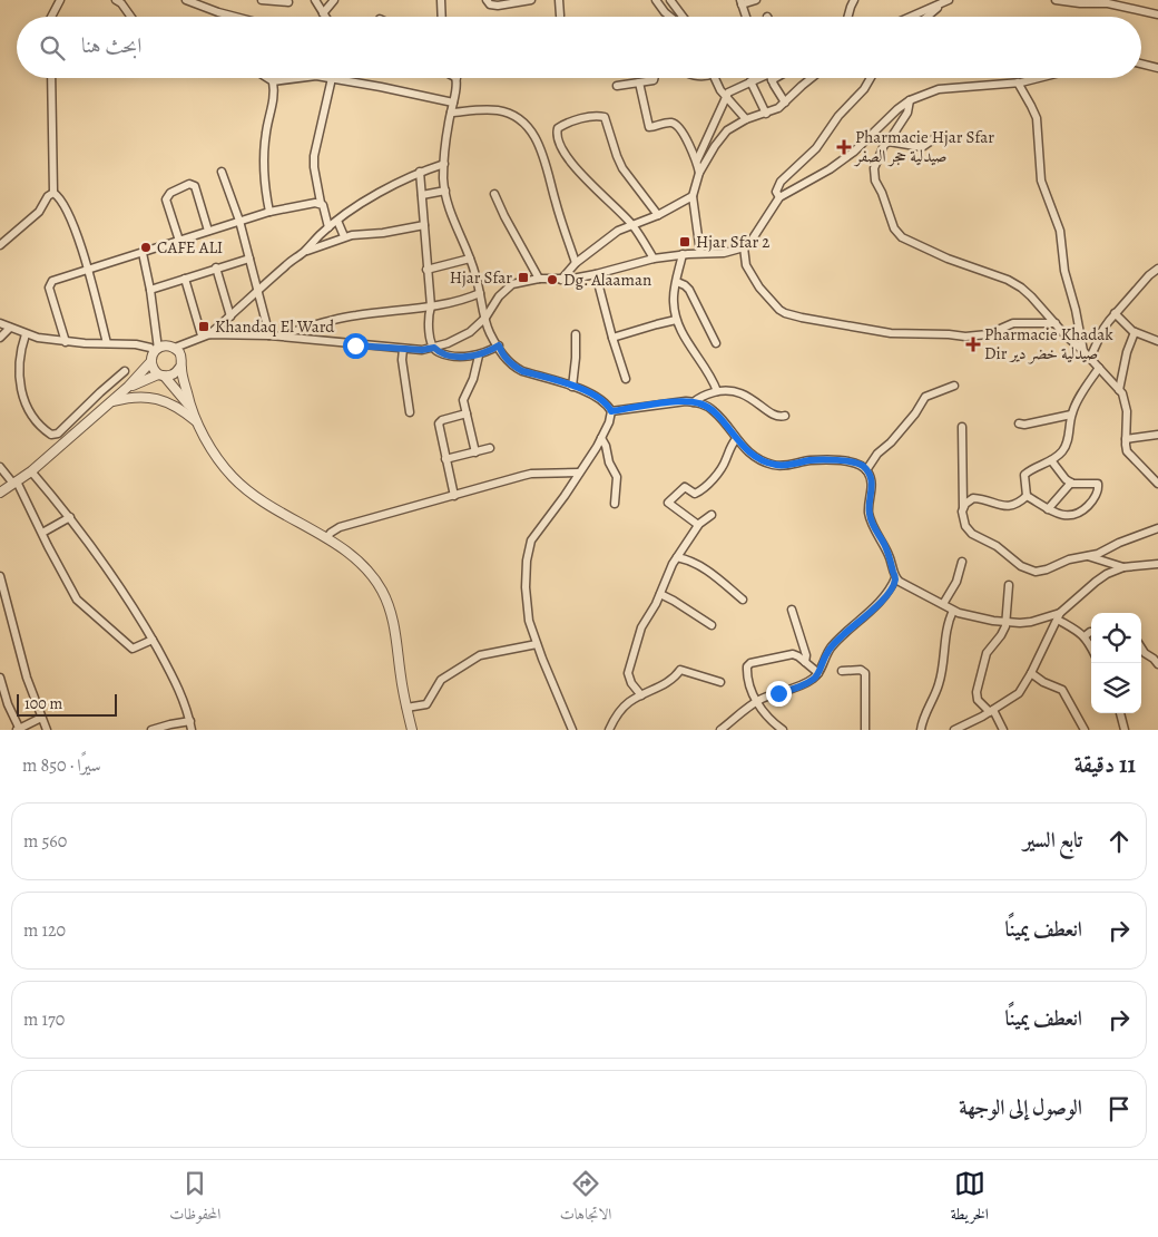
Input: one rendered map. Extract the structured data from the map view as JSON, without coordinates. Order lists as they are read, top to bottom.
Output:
{
  "places": {
    "health": ["Pharmacie Hjar Sfar صيدلية حجر الصفر", "Pharmacie Khadak Dir صيدلية خضر دير"],
    "transit": ["Hjar Sfar 2", "Hjar Sfar", "Khandaq El Ward"],
    "other": ["CAFE ALI", "Dg. Alaaman"]
  },
  "scale_bar": "100 m",
  "page": {
    "search": "ابحث هنا",
    "scale": "100 m",
    "heading": ["11 دقيقة", "سيرًا · 850 m"],
    "list": [
      ["تابع السير", "560 m"],
      ["انعطف يمينًا", "120 m"],
      ["انعطف يمينًا", "170 m"],
      "الوصول إلى الوجهة"
    ],
    "nav": ["الخريطة", "الاتجاهات", "المحفوظات"]
  }
}
